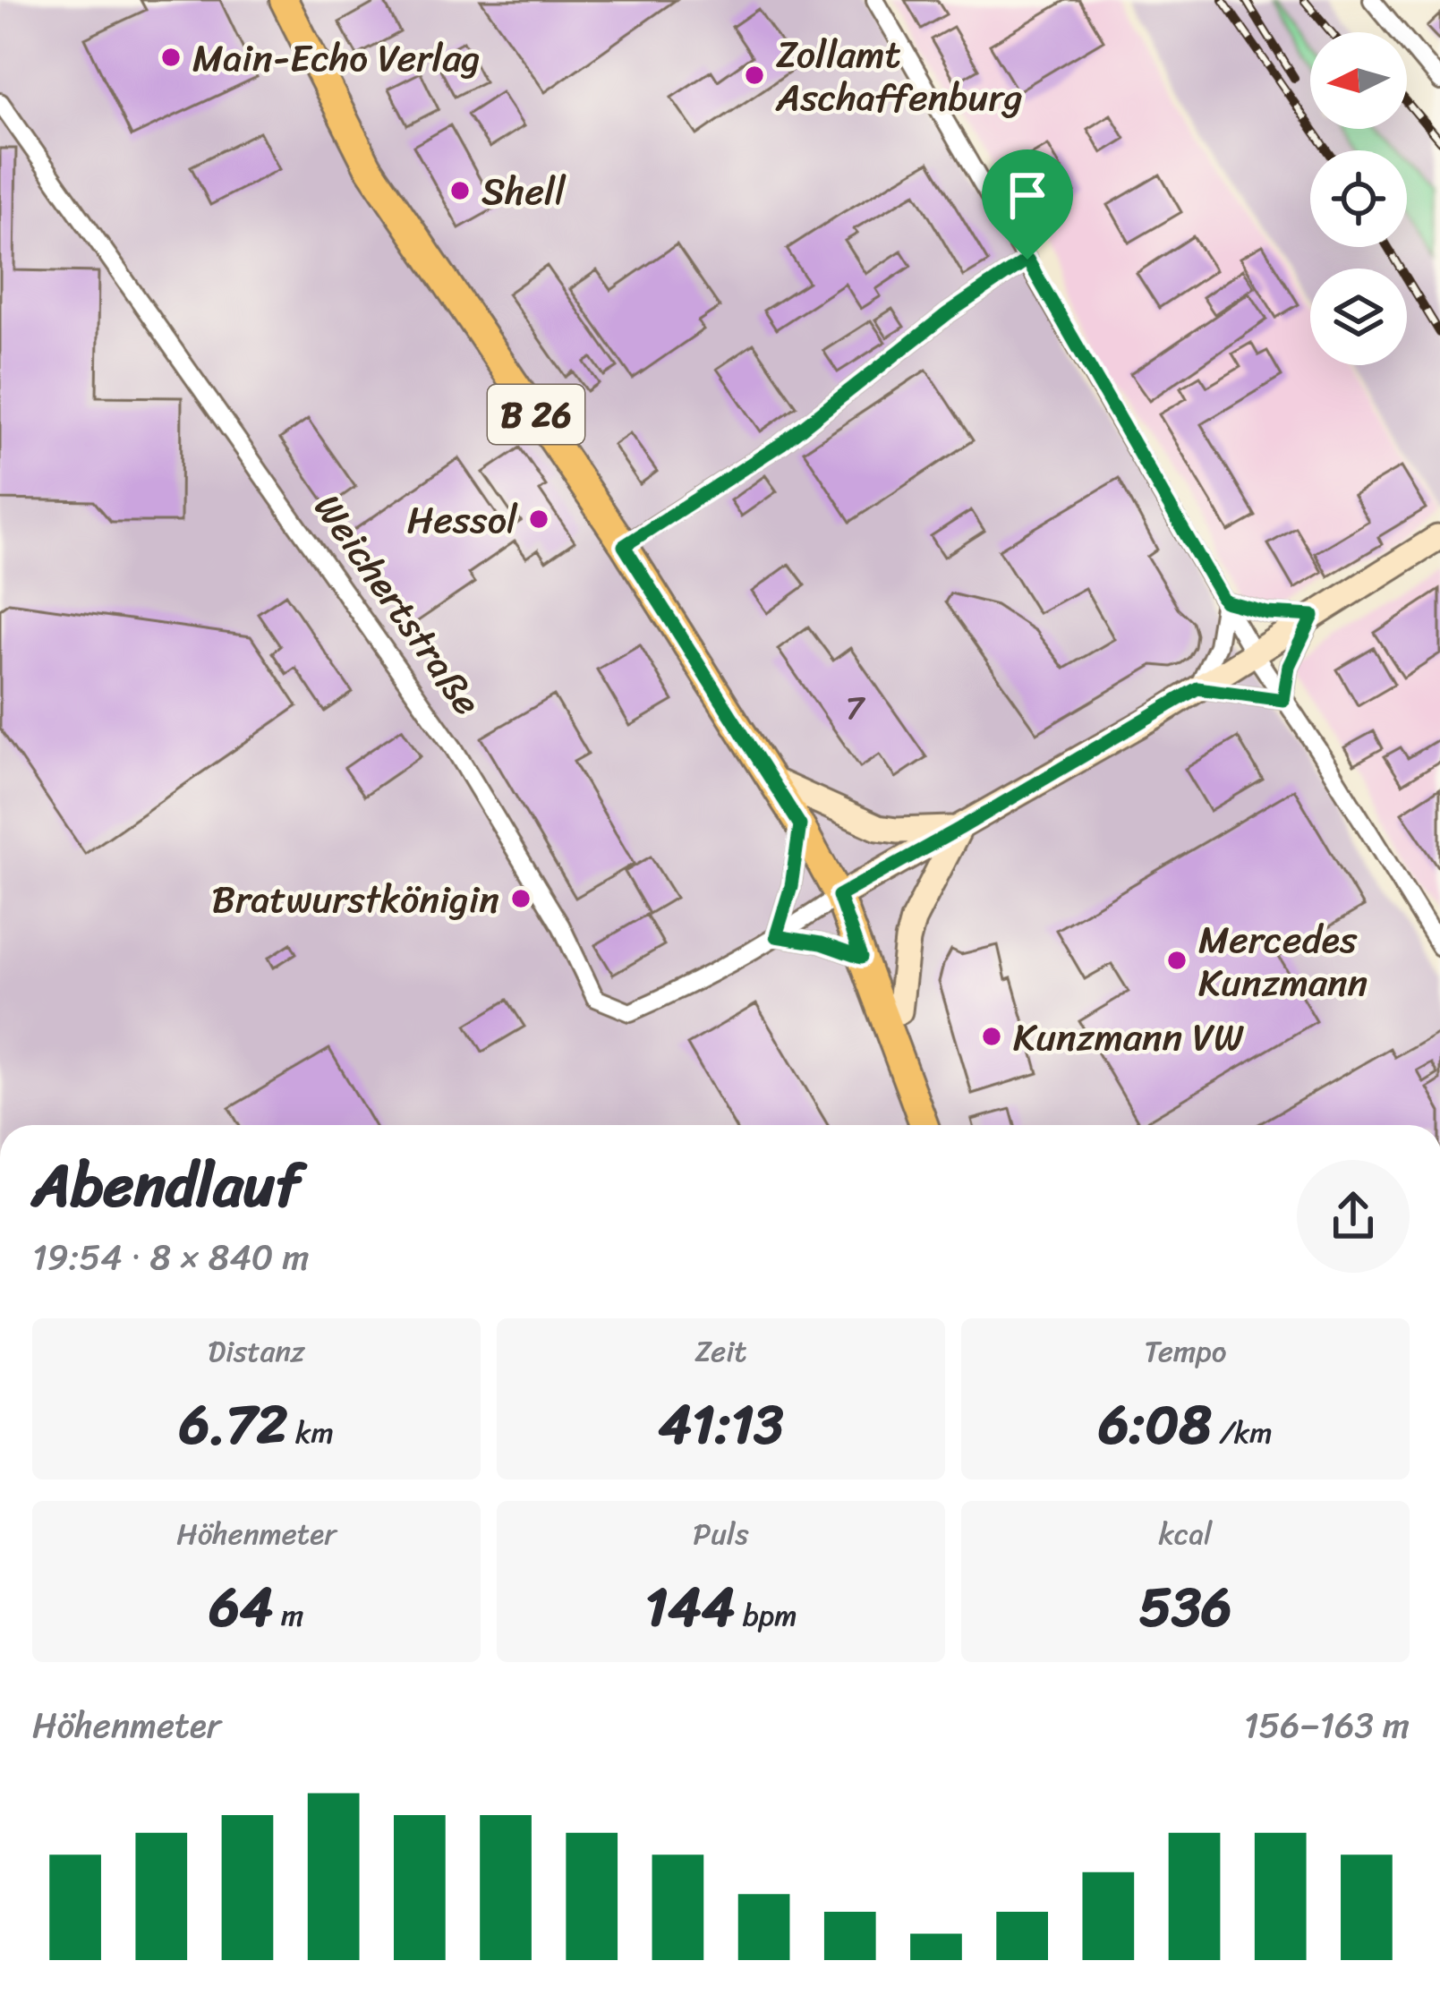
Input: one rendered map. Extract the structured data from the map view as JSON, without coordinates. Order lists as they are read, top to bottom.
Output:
{
  "streets": {
    "main road": ["B 26", "Weichertstraße"]
  },
  "crossings": [
    ["B 26", "Weichertstraße"]
  ],
  "places": [
    "Main-Echo Verlag",
    "Zollamt Aschaffenburg",
    "Shell",
    "Hessol",
    "Bratwurstkönigin",
    "Mercedes Kunzmann",
    "Kunzmann VW"
  ],
  "house_numbers": ["7"],
  "north": "left",
  "page": {
    "heading": ["Abendlauf", "19:54 · 8 × 840 m"],
    "stats": [
      ["Distanz", "6.72 km"],
      ["Zeit", "41:13"],
      ["Tempo", "6:08 /km"],
      ["Höhenmeter", "64 m"],
      ["Puls", "144 bpm"],
      ["kcal", "536"]
    ],
    "chart": ["Höhenmeter", "156–163 m"]
  }
}
